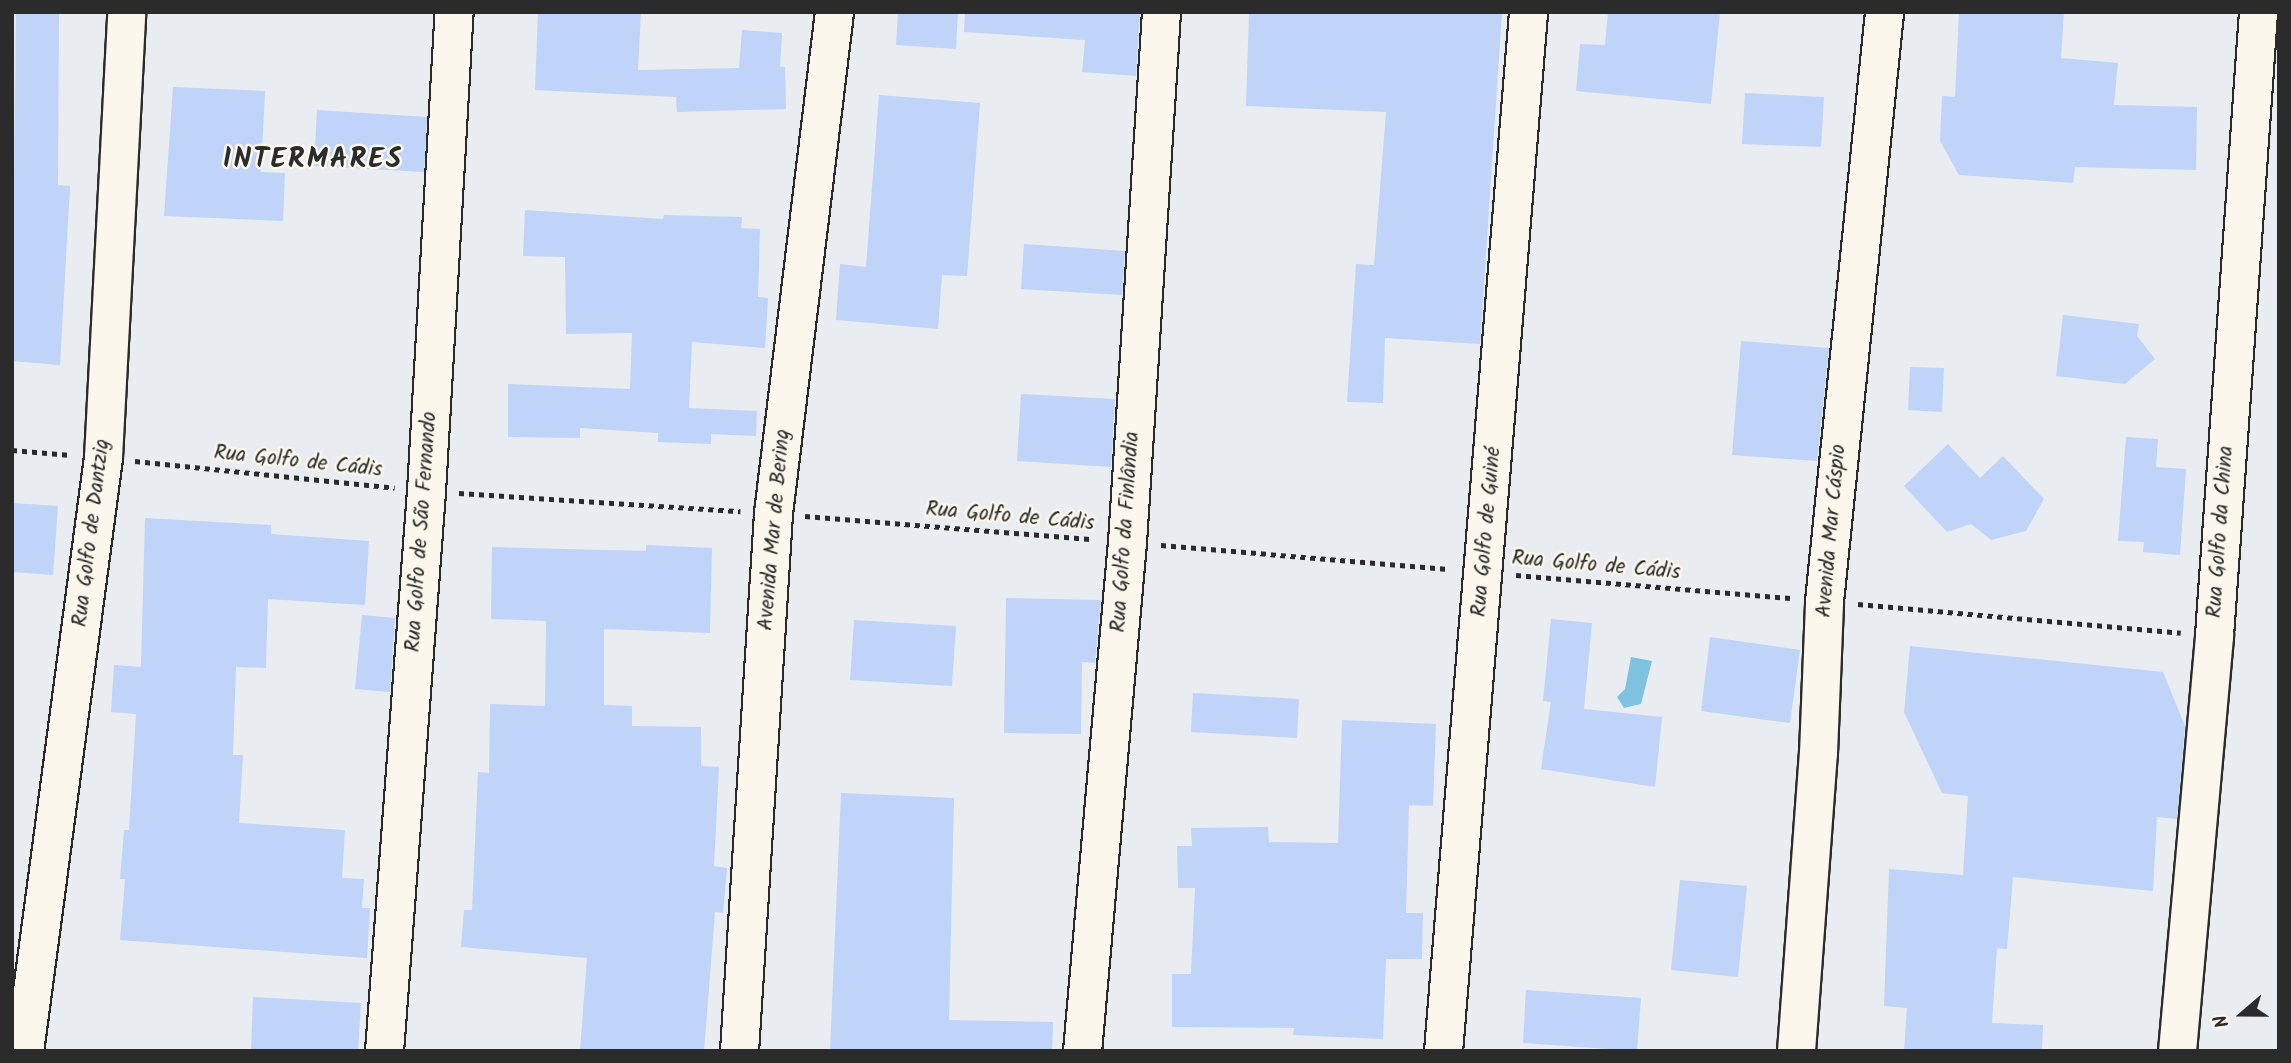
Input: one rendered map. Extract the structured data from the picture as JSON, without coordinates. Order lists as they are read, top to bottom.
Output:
{
  "streets": {
    "street": [
      "Avenida Mar de Bering",
      "Avenida Mar Cáspio",
      "Rua Golfo de São Fernando",
      "Rua Golfo da Finlândia",
      "Rua Golfo de Guiné",
      "Rua Golfo da China",
      "Rua Golfo de Dantzig"
    ],
    "path": ["Rua Golfo de Cádis"]
  },
  "crossings": [
    ["Rua Golfo de Cádis", "Avenida Mar de Bering"],
    ["Rua Golfo de Cádis", "Avenida Mar Cáspio"],
    ["Rua Golfo de Cádis", "Rua Golfo de São Fernando"],
    ["Rua Golfo de Cádis", "Rua Golfo da Finlândia"],
    ["Rua Golfo de Cádis", "Rua Golfo de Guiné"],
    ["Rua Golfo de Cádis", "Rua Golfo da China"],
    ["Rua Golfo de Cádis", "Rua Golfo de Dantzig"]
  ],
  "districts": ["INTERMARES"],
  "north": "left"
}
